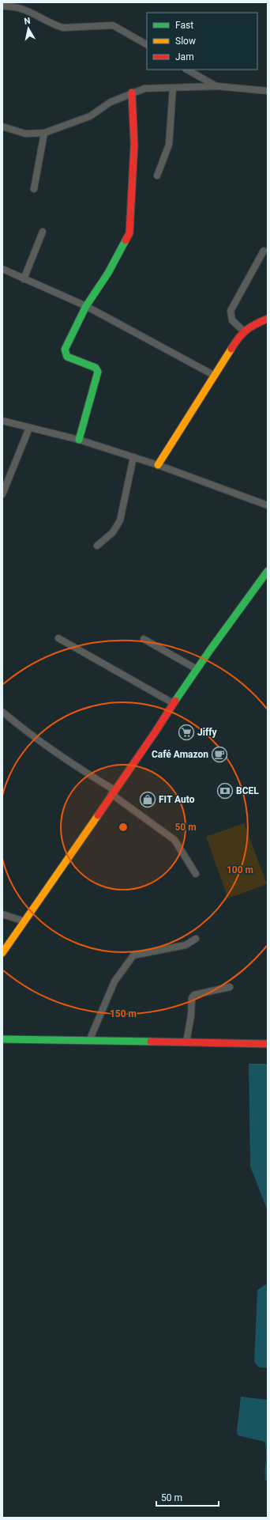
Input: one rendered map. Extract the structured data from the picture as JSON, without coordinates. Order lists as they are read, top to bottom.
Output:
{
  "places": {
    "supermarket": ["Jiffy"],
    "cafe": ["Café Amazon"],
    "bank": ["BCEL"],
    "shop": ["FIT Auto"]
  },
  "legend": ["Fast", "Slow", "Jam"],
  "scale_bar": "50 m",
  "north": "top",
  "rings": ["50 m", "100 m", "150 m"]
}
